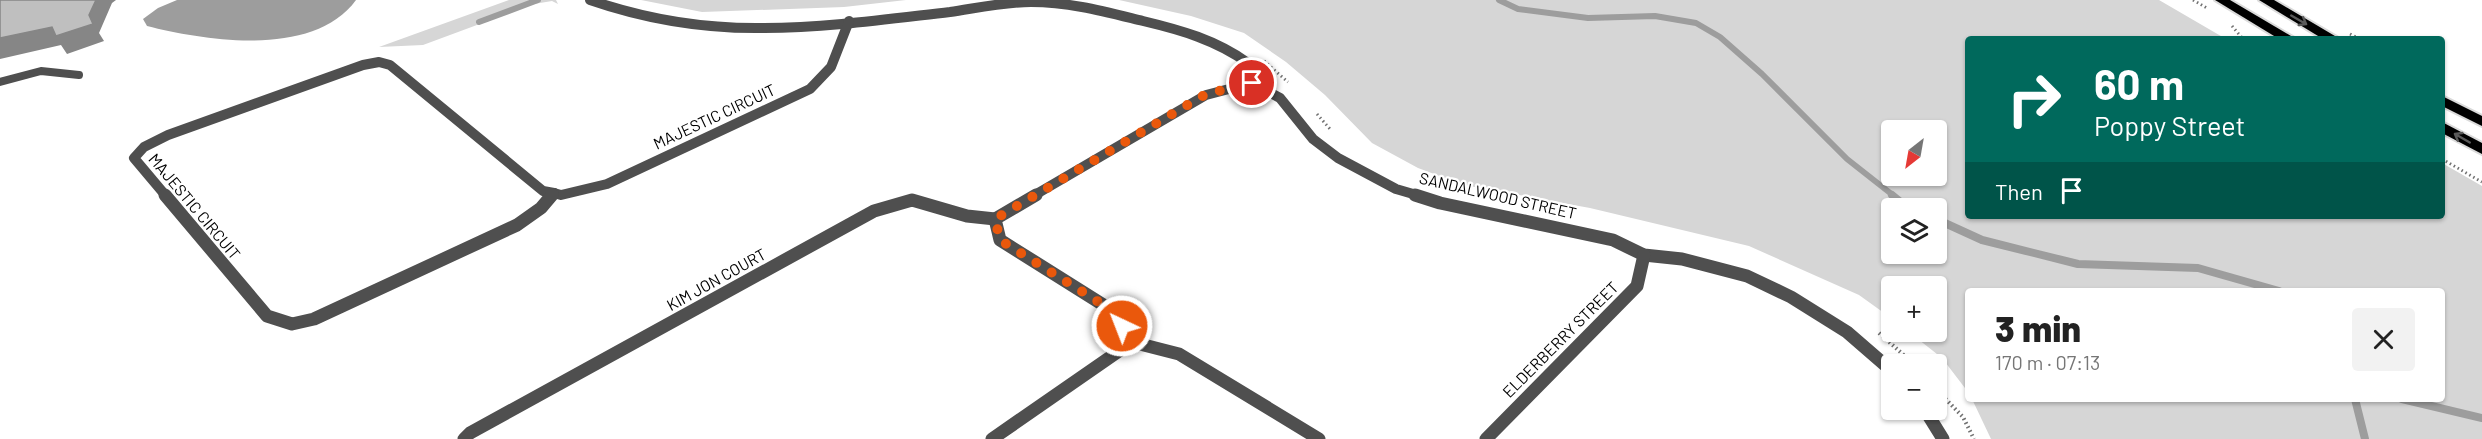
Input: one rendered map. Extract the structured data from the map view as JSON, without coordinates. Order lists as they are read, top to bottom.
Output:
{
  "streets": {
    "street": [
      "MAJESTIC CIRCUIT",
      "SANDALWOOD STREET",
      "KIM JON COURT",
      "ELDERBERRY STREET"
    ]
  },
  "crossings": [
    ["SANDALWOOD STREET", "ELDERBERRY STREET"]
  ],
  "north": "bottom left",
  "page": {
    "turn": ["60 m", "Poppy Street"],
    "map_buttons": ["+", "−"],
    "then": "Then",
    "heading": ["3 min", "170 m · 07:13"]
  }
}
